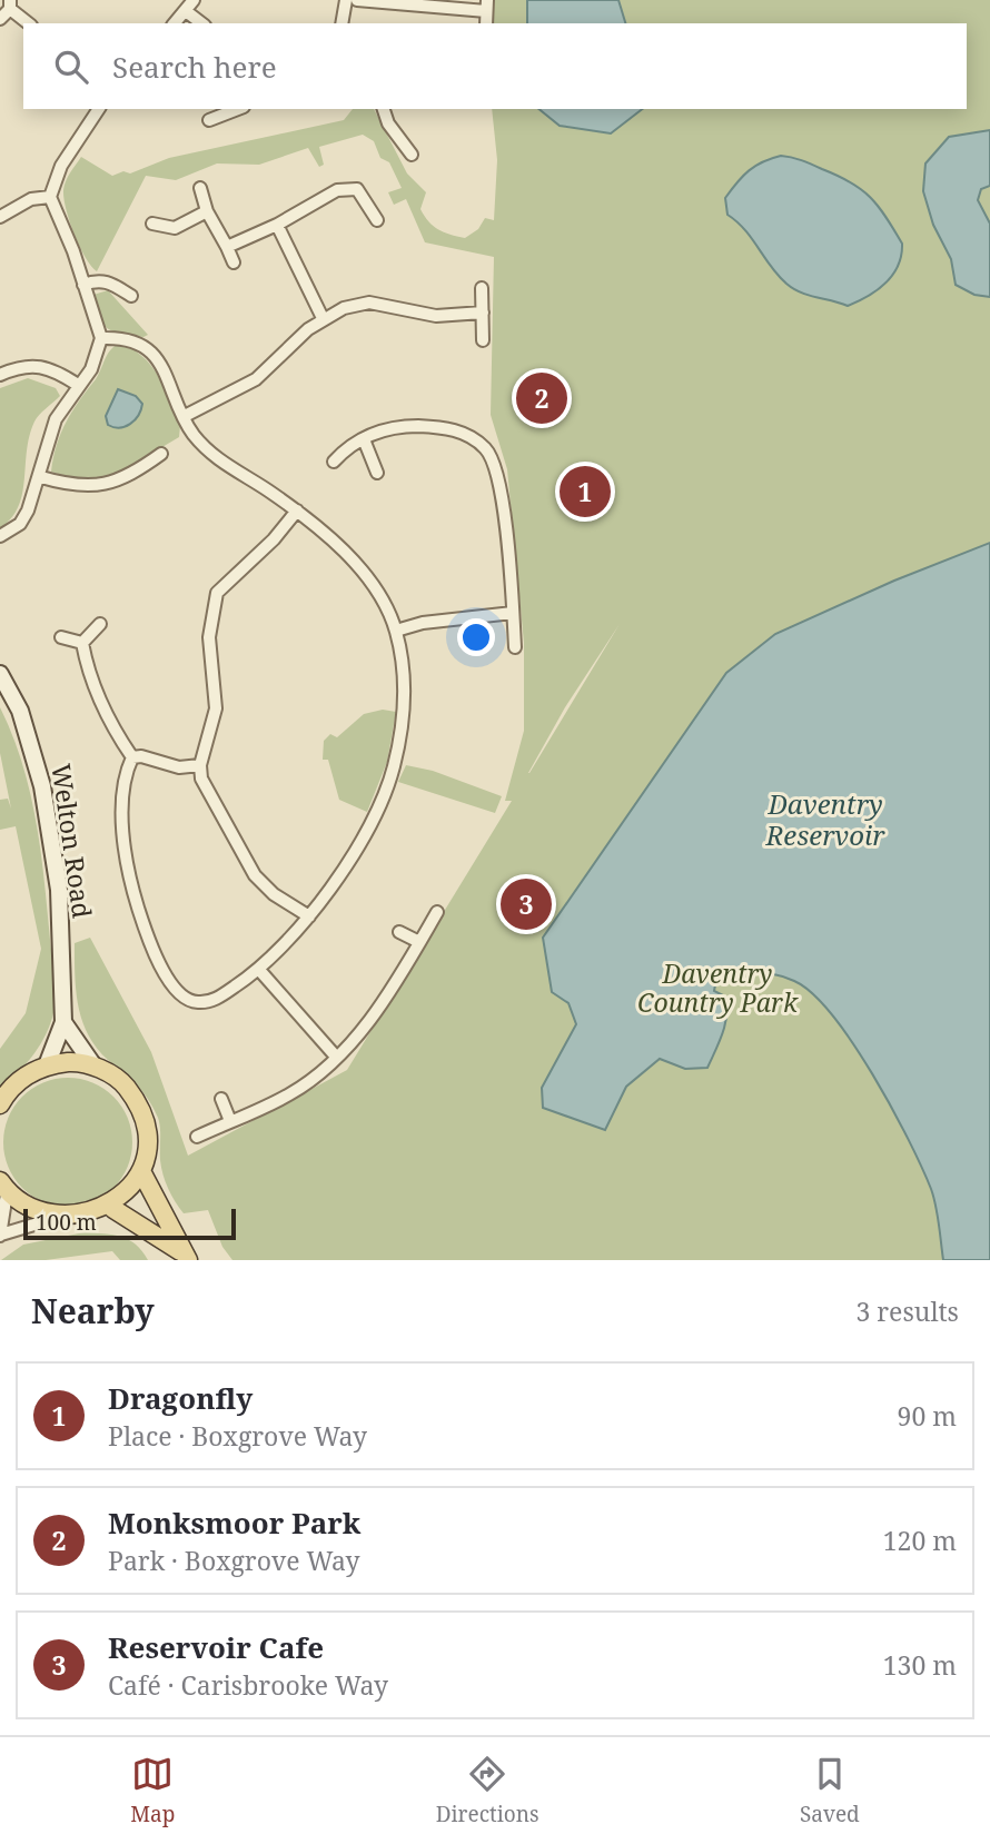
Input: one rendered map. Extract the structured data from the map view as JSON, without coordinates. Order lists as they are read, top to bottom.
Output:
{
  "streets": {
    "street": ["Welton Road"]
  },
  "water": ["Daventry Reservoir"],
  "parks": ["Daventry Country Park"],
  "scale_bar": "100 m",
  "page": {
    "search": "Search here",
    "pins": ["2", "1", "3"],
    "scale": "100 m",
    "heading": ["Nearby", "3 results"],
    "list": [
      {
        "mark": "1",
        "name": "Dragonfly",
        "note": "Place · Boxgrove Way",
        "value": "90 m"
      },
      {
        "mark": "2",
        "name": "Monksmoor Park",
        "note": "Park · Boxgrove Way",
        "value": "120 m"
      },
      {
        "mark": "3",
        "name": "Reservoir Cafe",
        "note": "Café · Carisbrooke Way",
        "value": "130 m"
      }
    ],
    "nav": ["Map", "Directions", "Saved"]
  }
}
